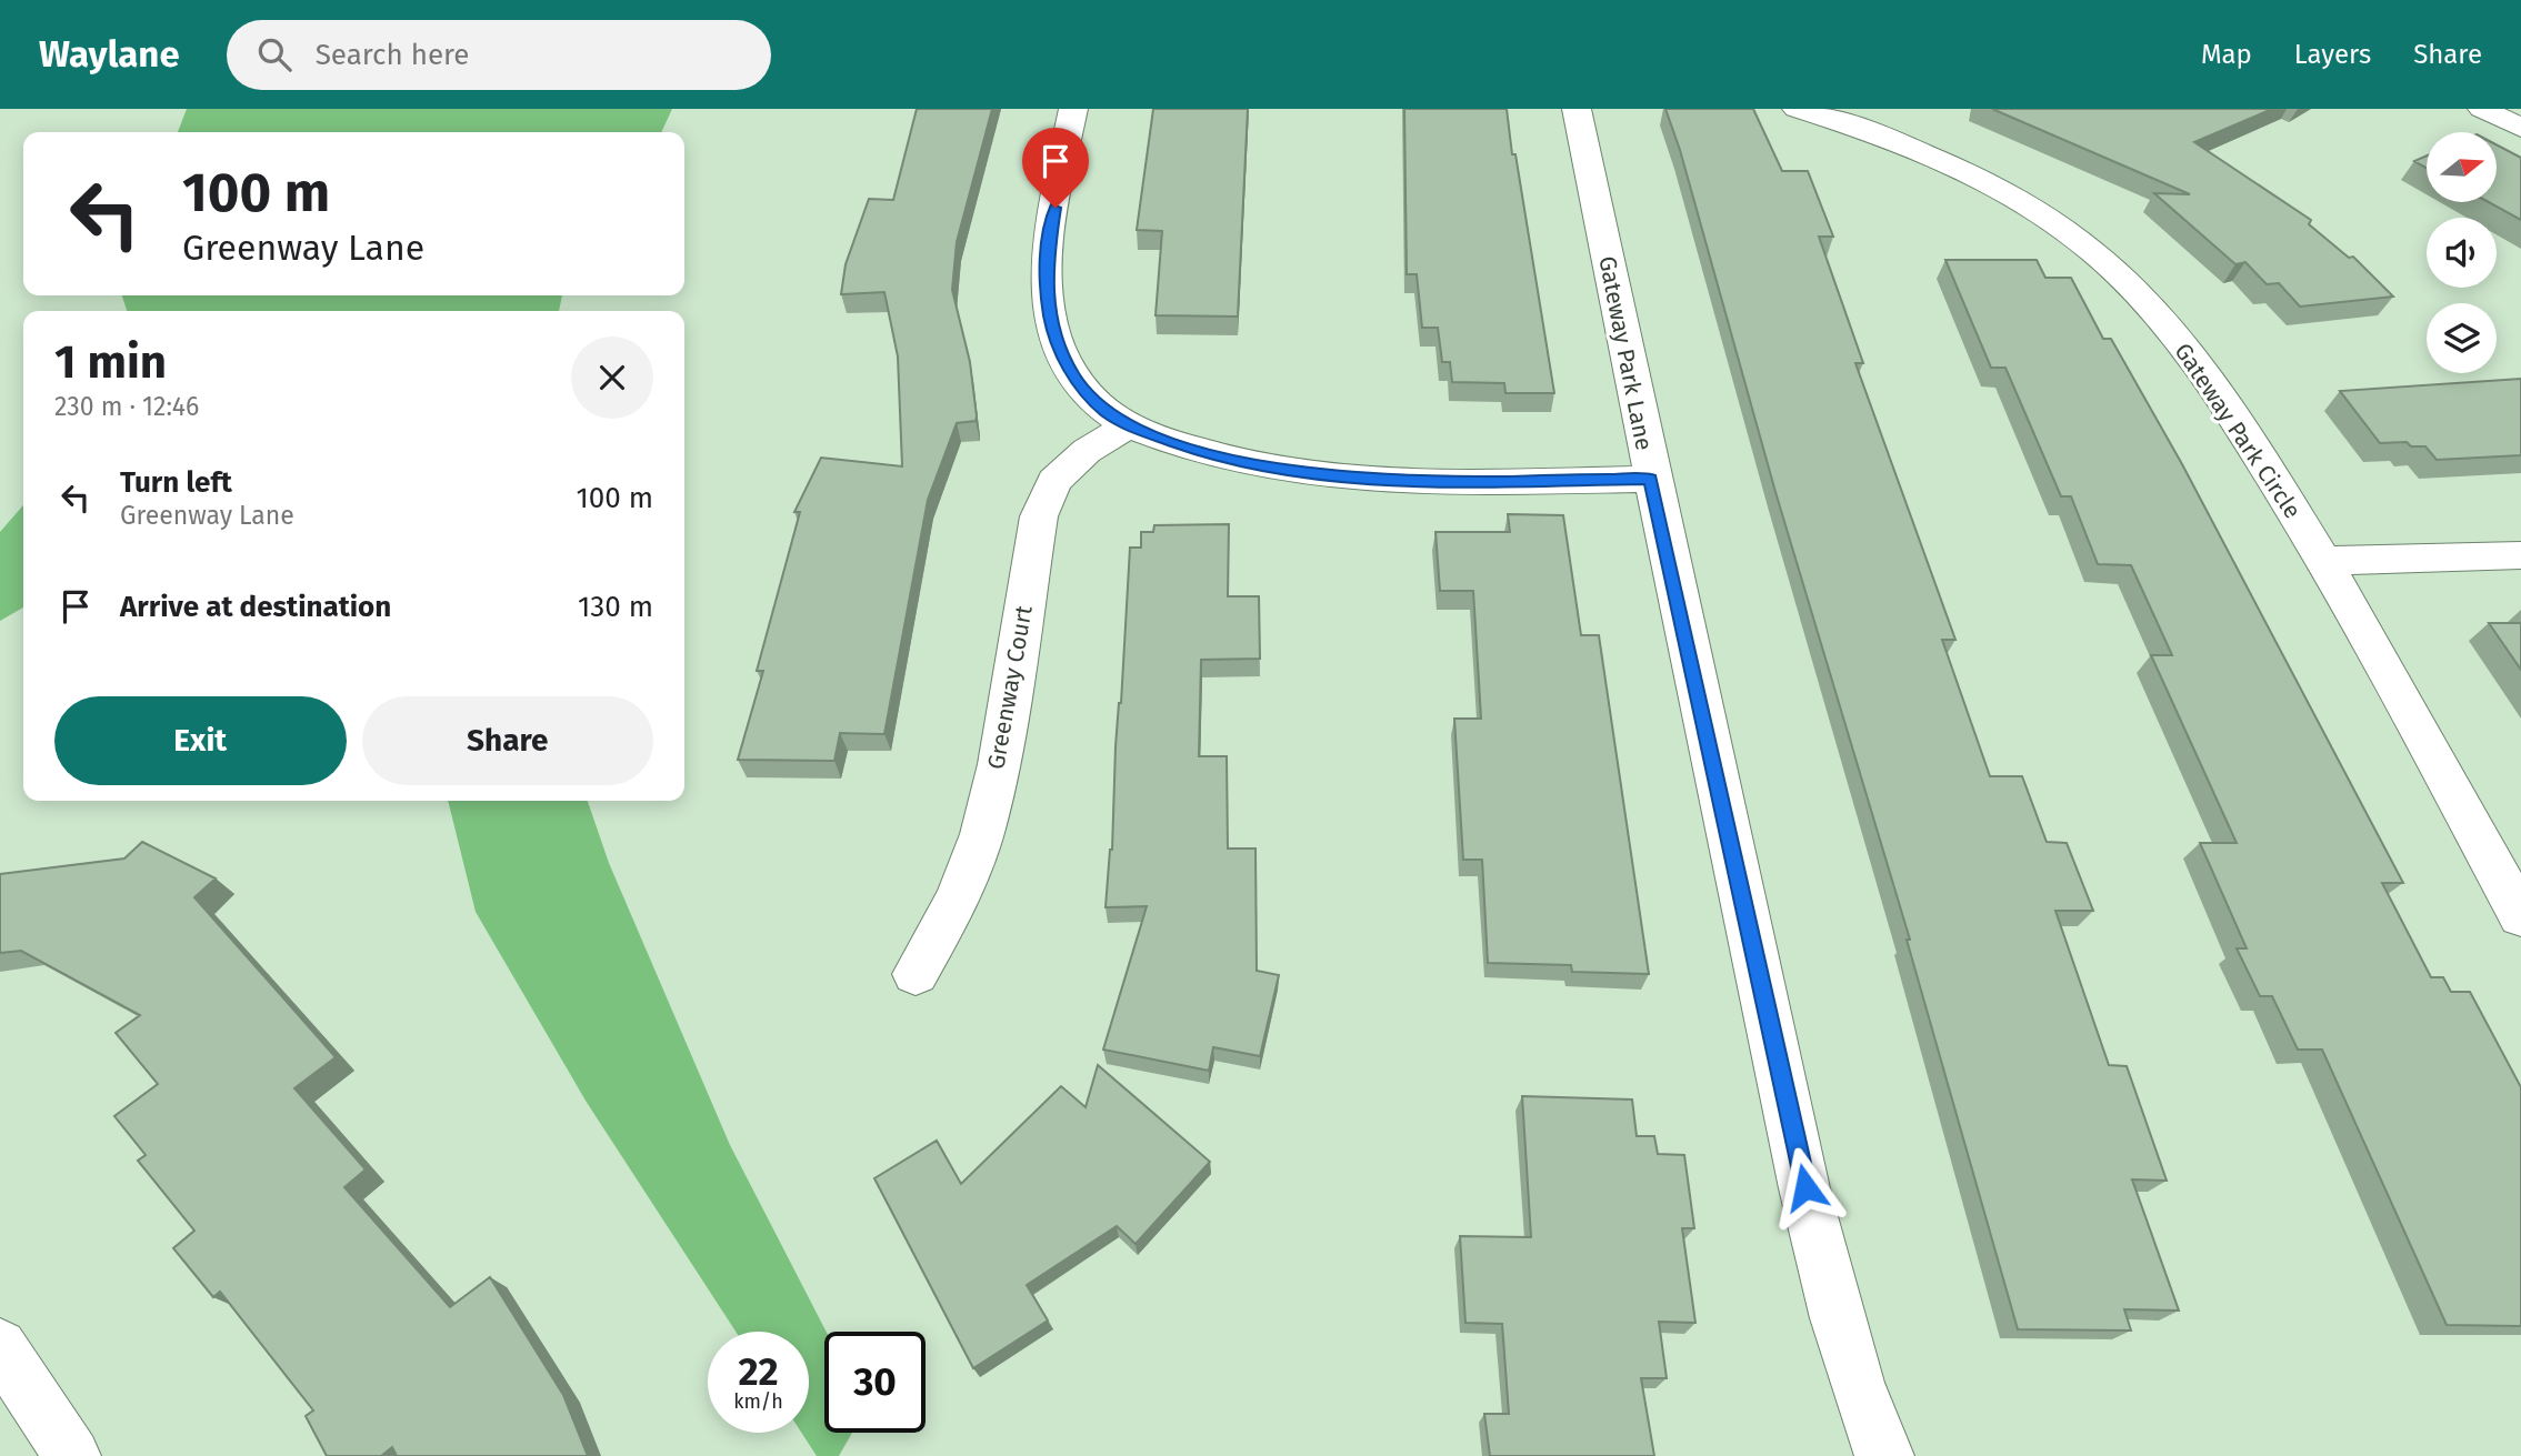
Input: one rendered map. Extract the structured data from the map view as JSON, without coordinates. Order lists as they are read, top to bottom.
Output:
{
  "streets": {
    "street": ["Gateway Park Lane", "Gateway Park Circle", "Greenway Court"]
  },
  "north": "right",
  "page": {
    "header": "Waylane",
    "search": "Search here",
    "nav": ["Map", "Layers", "Share"],
    "turn": ["100 m", "Greenway Lane"],
    "heading": ["1 min", "230 m · 12:46"],
    "list": [
      {
        "name": "Turn left",
        "note": "Greenway Lane",
        "value": "100 m"
      },
      {
        "name": "Arrive at destination",
        "value": "130 m"
      }
    ],
    "buttons": ["Exit", "Share"],
    "speed": "22 km/h",
    "limit": "30"
  }
}
